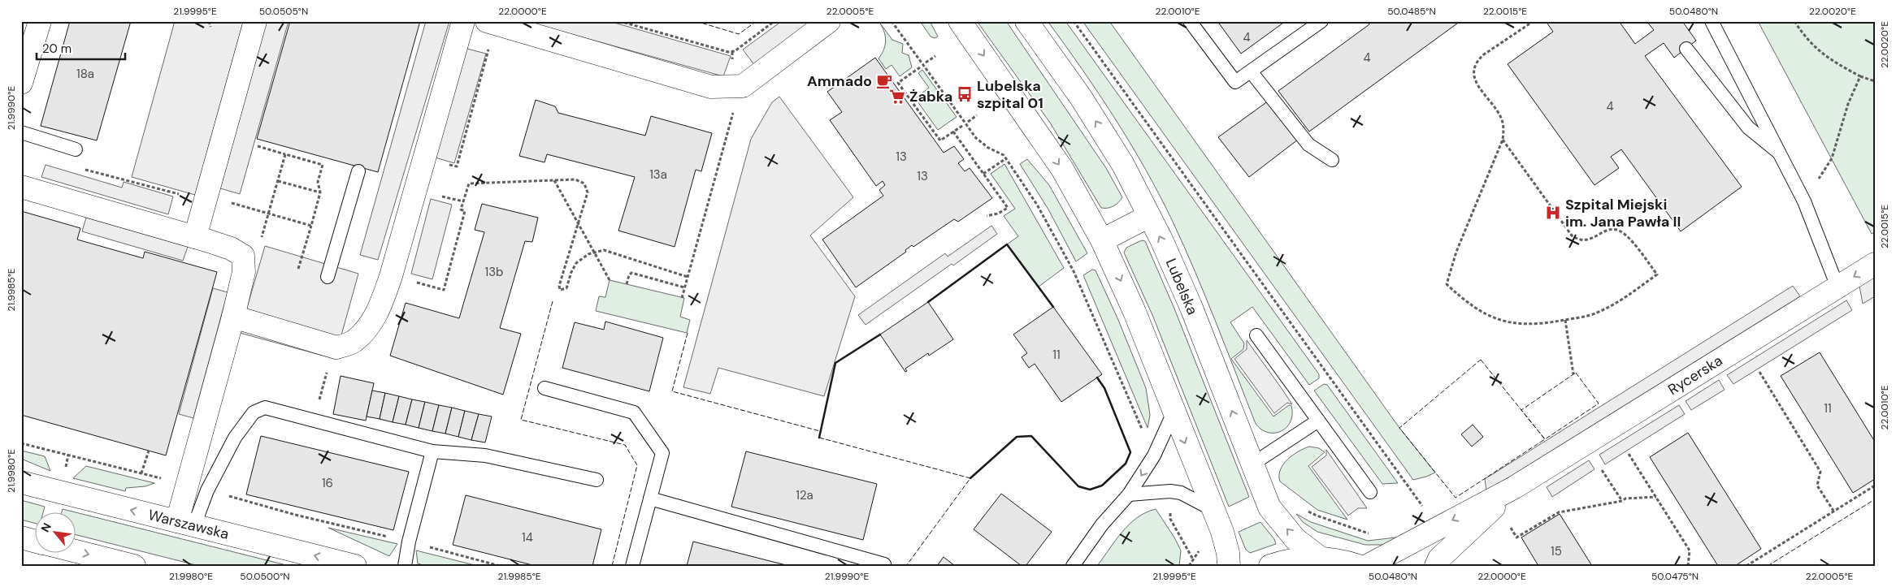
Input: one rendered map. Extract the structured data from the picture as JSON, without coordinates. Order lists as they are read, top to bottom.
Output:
{
  "streets": {
    "street": ["Lubelska", "Rycerska", "Warszawska"]
  },
  "one_way": ["Warszawska"],
  "places": {
    "cafe": ["Ammado"],
    "bus stop": ["Lubelska szpital 01"],
    "supermarket": ["Żabka"],
    "hospital": ["Szpital Miejski im. Jana Pawła II"]
  },
  "house_numbers": [
    "4",
    "4",
    "18a",
    "4",
    "13",
    "13a",
    "13",
    "13b",
    "11",
    "11",
    "16",
    "12a",
    "14",
    "15"
  ],
  "scale_bar": "20 m",
  "north": "top left",
  "coordinates": [
    "21.9995°E",
    "50.0505°N",
    "22.0000°E",
    "22.0005°E",
    "22.0010°E",
    "50.0485°N",
    "22.0015°E",
    "50.0480°N",
    "22.0020°E",
    "21.9990°E",
    "21.9985°E",
    "21.9980°E",
    "50.0500°N",
    "50.0475°N"
  ]
}
